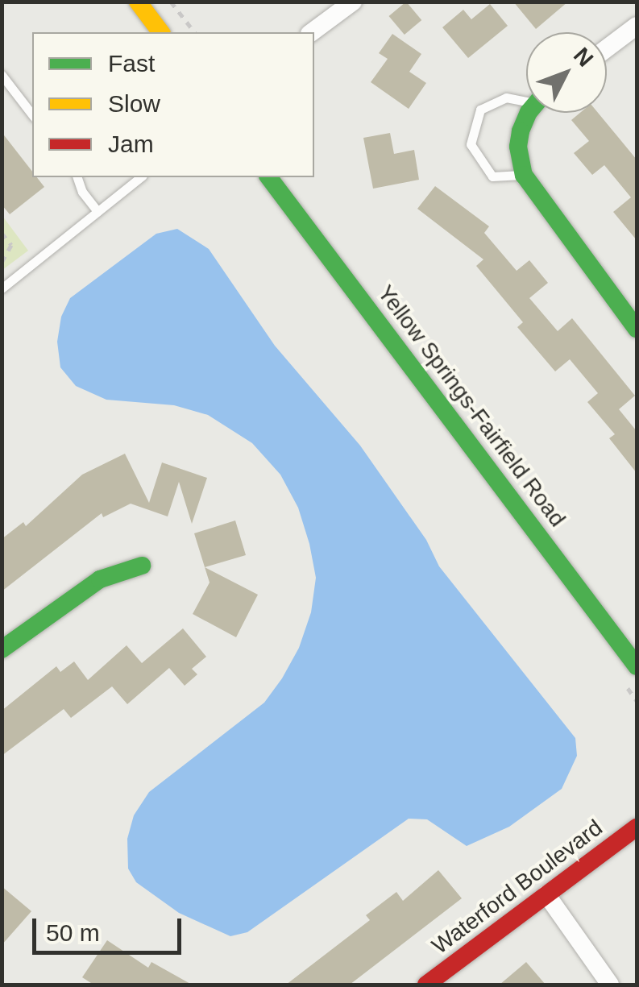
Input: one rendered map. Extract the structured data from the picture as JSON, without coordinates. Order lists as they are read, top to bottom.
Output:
{
  "streets": {
    "street": ["Yellow Springs-Fairfield Road", "Waterford Boulevard"]
  },
  "legend": ["Fast", "Slow", "Jam"],
  "scale_bar": "50 m",
  "north": "top right"
}
